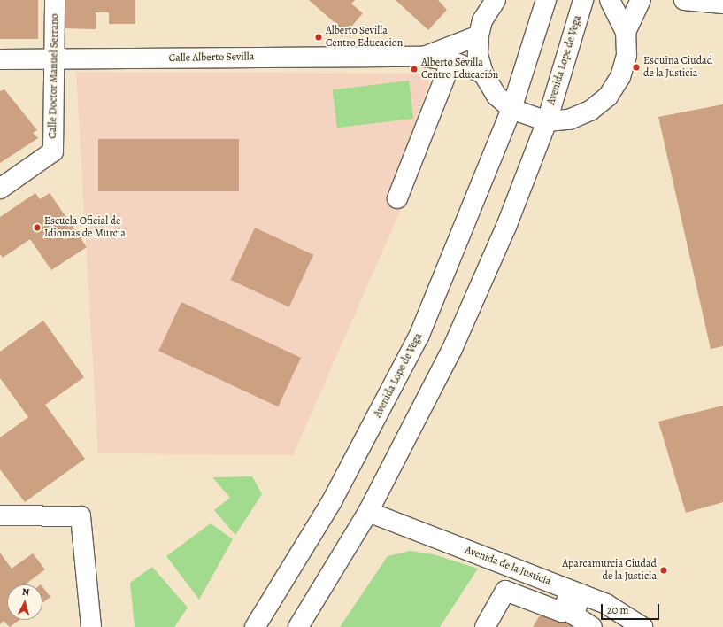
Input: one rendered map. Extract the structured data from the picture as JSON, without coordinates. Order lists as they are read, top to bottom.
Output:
{
  "streets": {
    "main road": [
      "Calle Alberto Sevilla",
      "Avenida Lope de Vega",
      "Calle Doctor Manuel Serrano",
      "Avenida de la Justicia"
    ]
  },
  "crossings": [
    ["Calle Alberto Sevilla", "Avenida Lope de Vega"],
    ["Calle Alberto Sevilla", "Calle Doctor Manuel Serrano"],
    ["Avenida Lope de Vega", "Avenida de la Justicia"]
  ],
  "places": [
    "Alberto Sevilla Centro Educacion",
    "Esquina Ciudad de la Justicia",
    "Alberto Sevilla Centro Educación",
    "Escuela Oficial de Idiomas de Murcia",
    "Aparcamurcia Ciudad de la Justicia"
  ],
  "scale_bar": "20 m",
  "north": "top"
}
